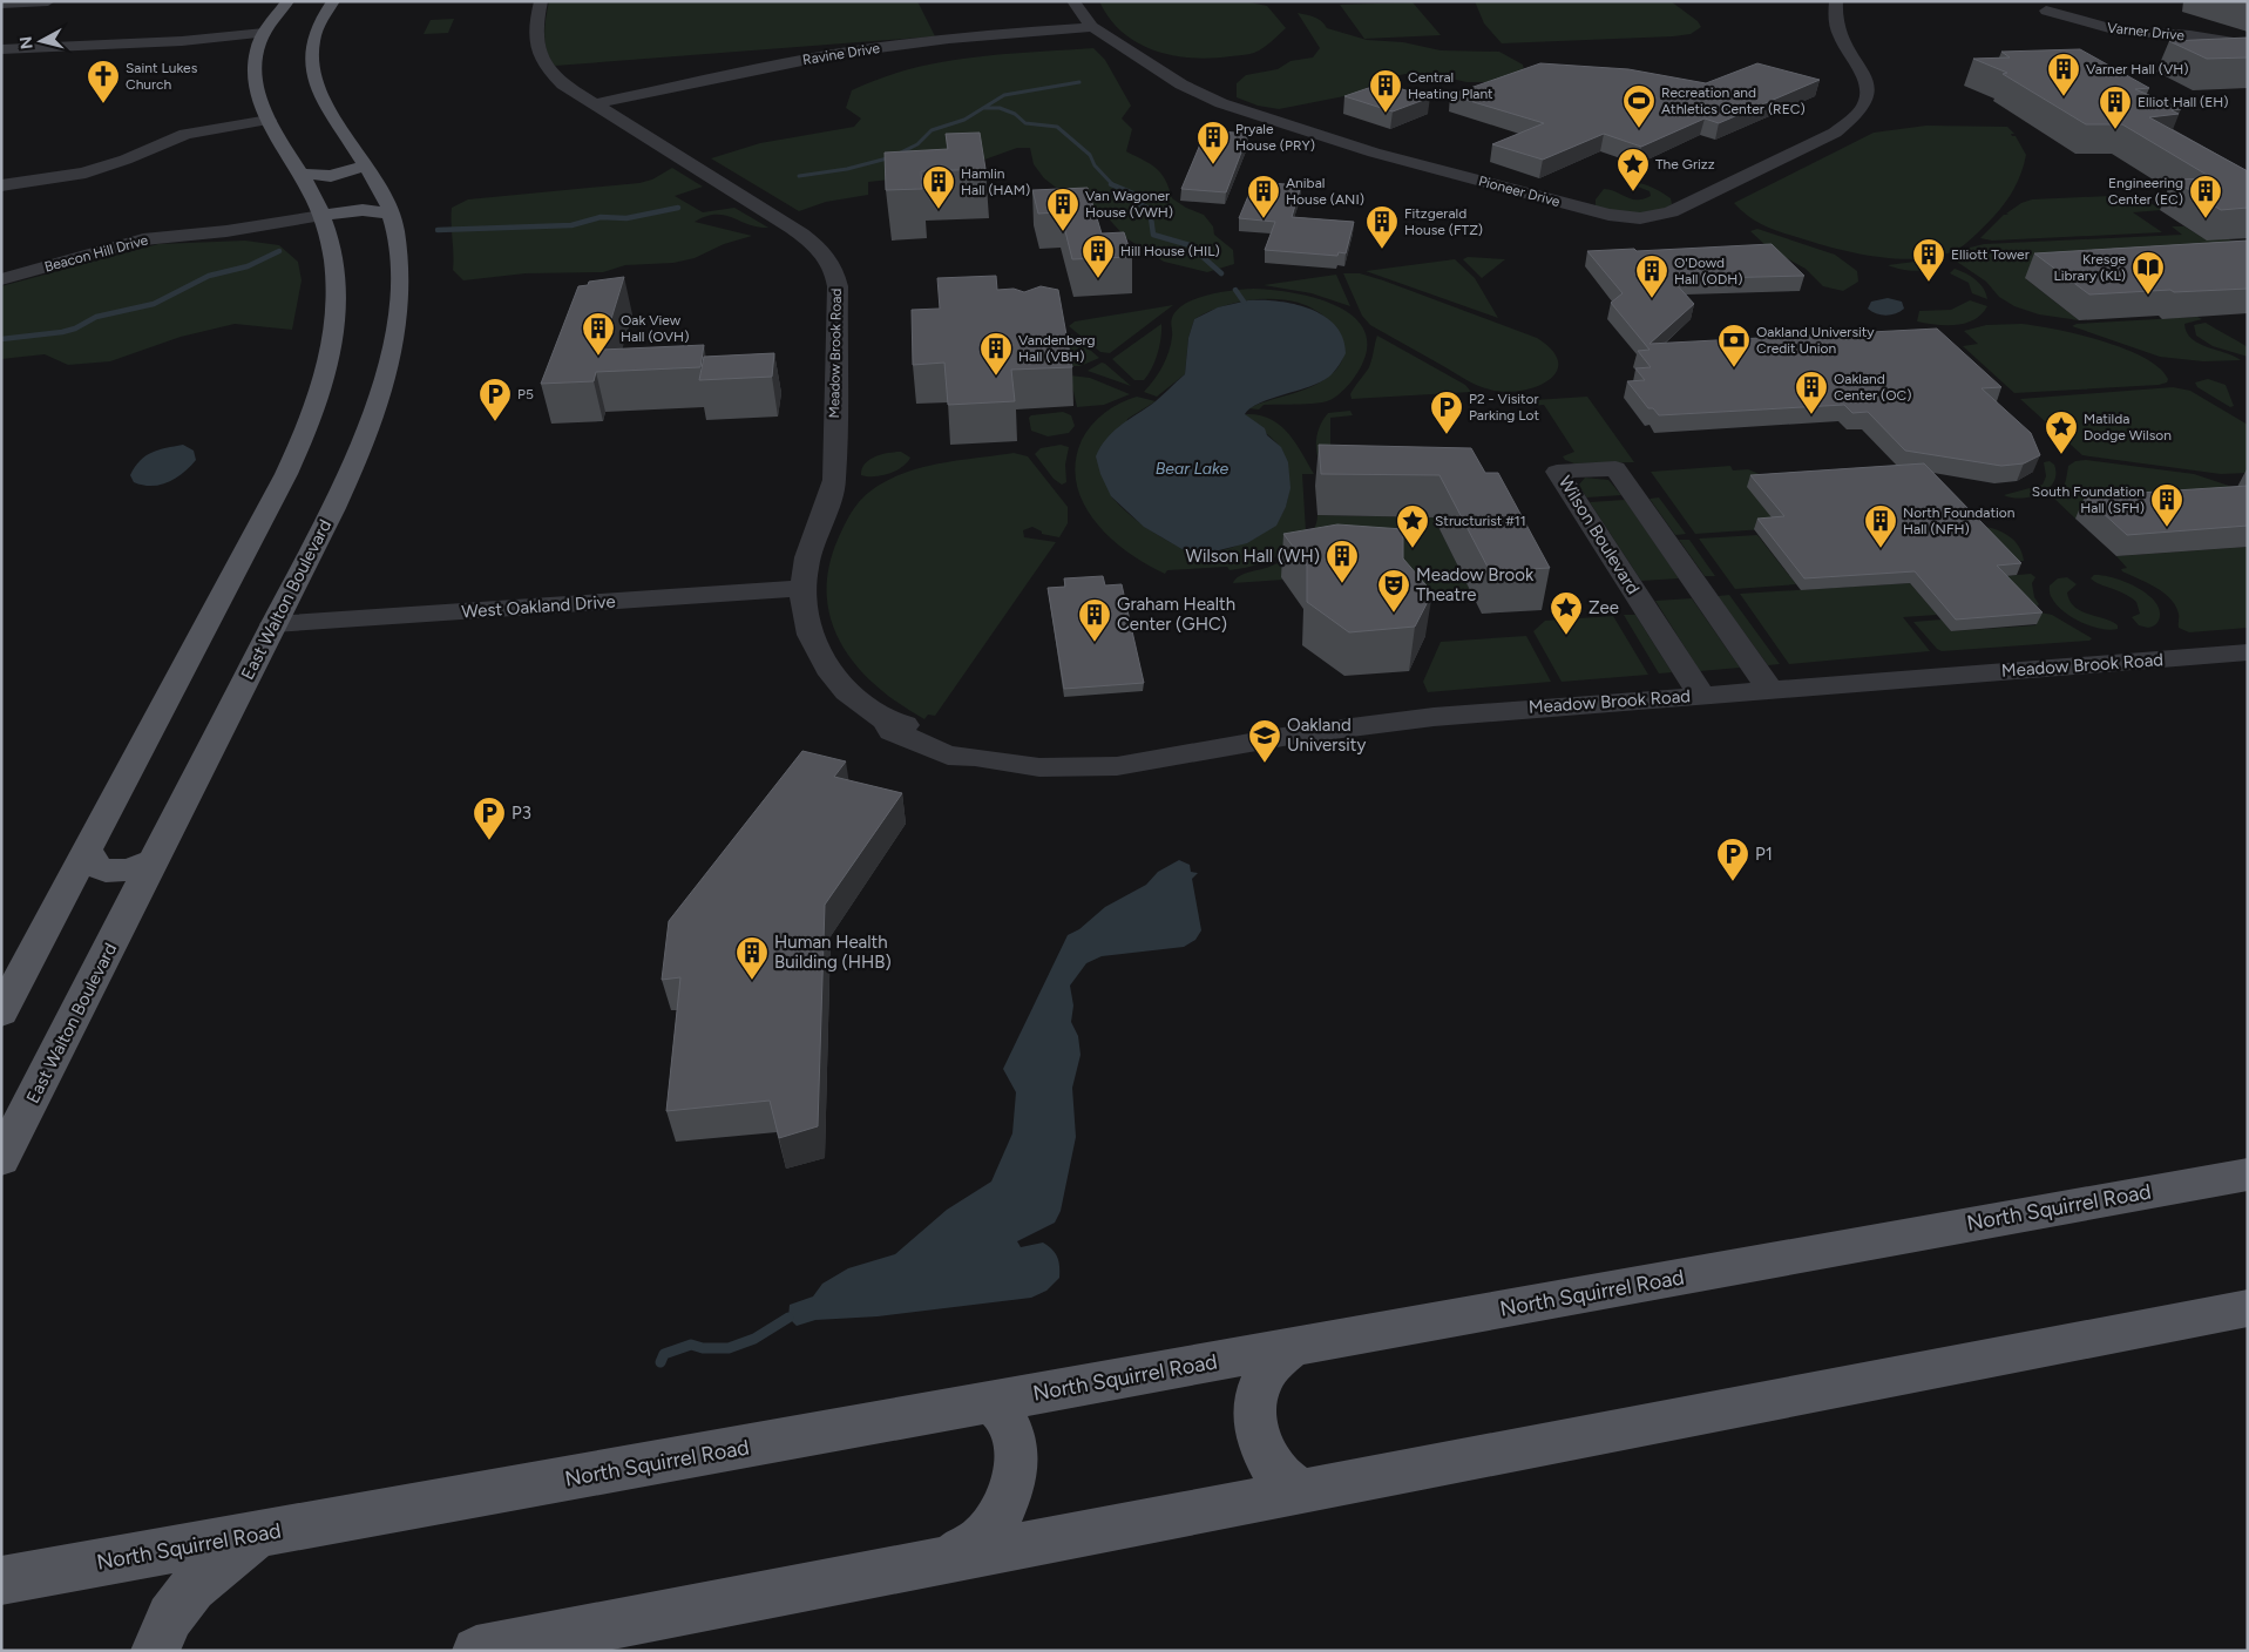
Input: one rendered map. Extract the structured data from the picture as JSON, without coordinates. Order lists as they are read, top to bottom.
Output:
{
  "streets": {
    "main road": ["East Walton Boulevard", "North Squirrel Road"],
    "street": [
      "Varner Drive",
      "Ravine Drive",
      "Pioneer Drive",
      "Beacon Hill Drive",
      "Meadow Brook Road",
      "Wilson Boulevard",
      "West Oakland Drive"
    ]
  },
  "crossings": [
    ["Ravine Drive", "Pioneer Drive"],
    ["Ravine Drive", "Meadow Brook Road"],
    ["Meadow Brook Road", "Wilson Boulevard"],
    ["Meadow Brook Road", "West Oakland Drive"],
    ["East Walton Boulevard", "West Oakland Drive"]
  ],
  "water": ["Bear Lake"],
  "places": {
    "building": [
      "Varner Hall (VH)",
      "Central Heating Plant",
      "Elliot Hall (EH)",
      "Pryale House (PRY)",
      "Hamlin Hall (HAM)",
      "Anibal House (ANI)",
      "Engineering Center (EC)",
      "Van Wagoner House (VWH)",
      "Fitzgerald House (FTZ)",
      "Hill House (HIL)",
      "Elliott Tower",
      "O'Dowd Hall (ODH)",
      "Oak View Hall (OVH)",
      "Vandenberg Hall (VBH)",
      "Oakland Center (OC)",
      "South Foundation Hall (SFH)",
      "North Foundation Hall (NFH)",
      "Wilson Hall (WH)",
      "Graham Health Center (GHC)",
      "Human Health Building (HHB)"
    ],
    "church": ["Saint Lukes Church"],
    "sports": ["Recreation and Athletics Center (REC)"],
    "place": [
      "The Grizz",
      "Matilda Dodge Wilson",
      "Structurist #11",
      "Zee"
    ],
    "library": ["Kresge Library (KL)"],
    "bank": ["Oakland University Credit Union"],
    "parking": [
      "P5",
      "P2 - Visitor Parking Lot",
      "P3",
      "P1"
    ],
    "theatre": ["Meadow Brook Theatre"],
    "school or university": ["Oakland University"]
  },
  "north": "left"
}
